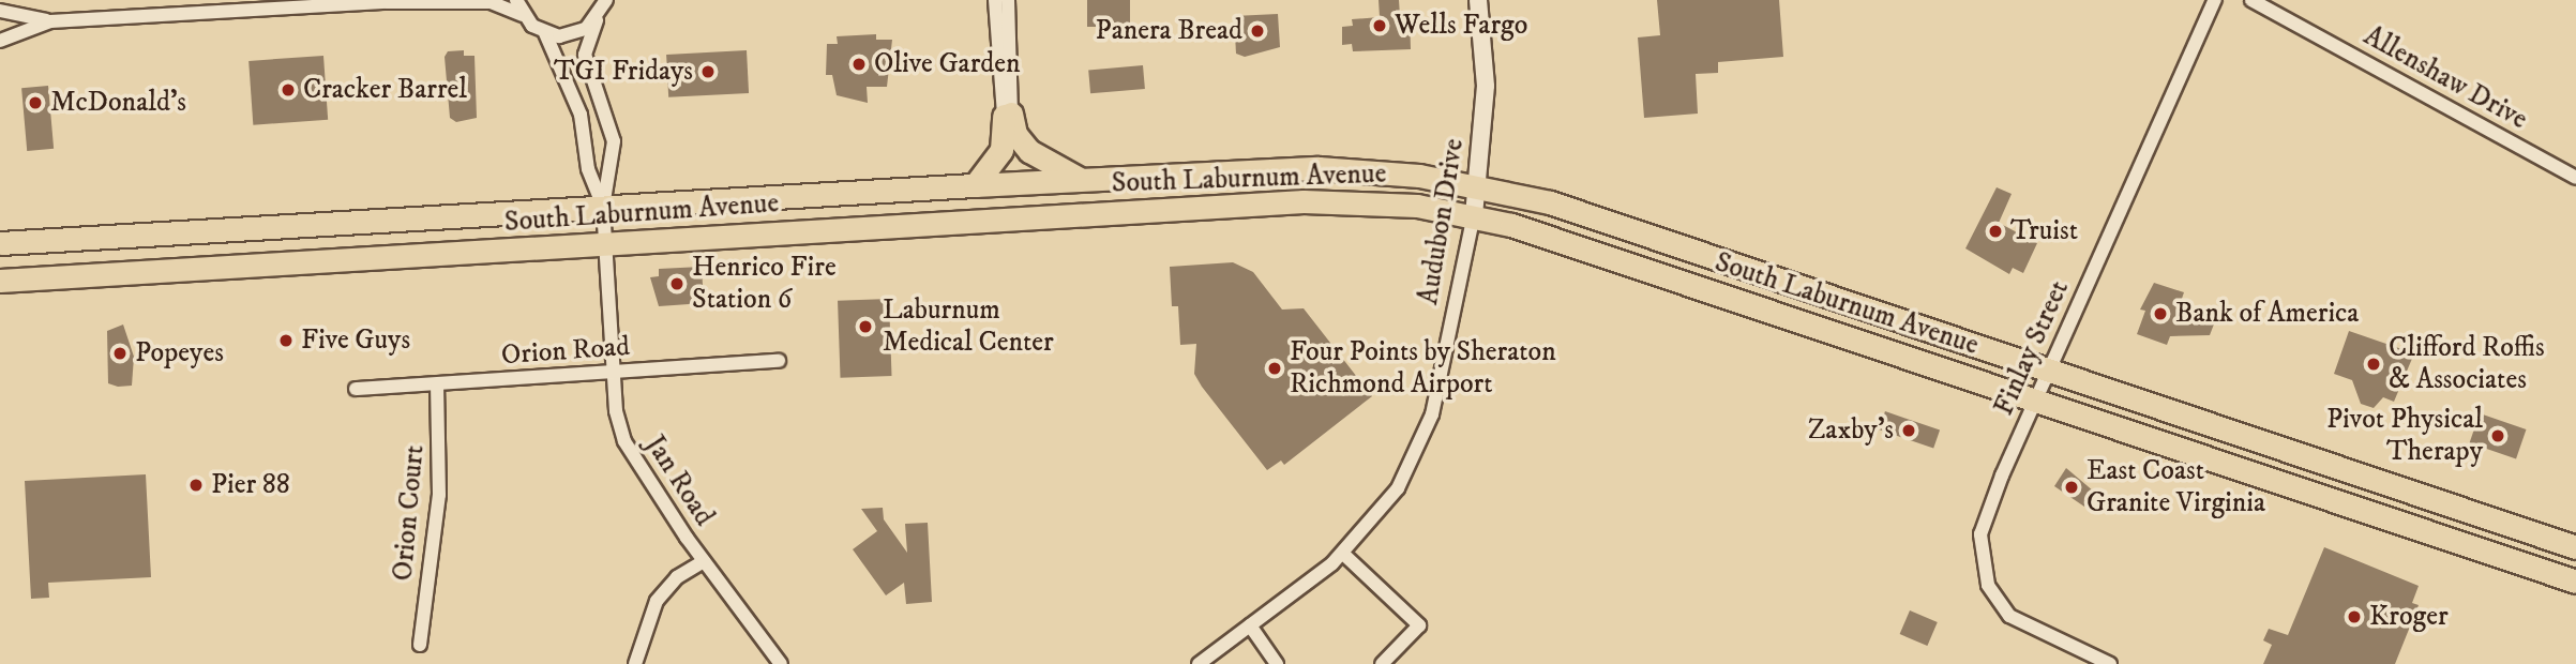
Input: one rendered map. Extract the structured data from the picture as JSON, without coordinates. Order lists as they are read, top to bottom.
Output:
{
  "streets": {
    "main road": ["South Laburnum Avenue"],
    "street": [
      "Allenshaw Drive",
      "Audubon Drive",
      "Finlay Street",
      "Orion Road",
      "Jan Road",
      "Orion Court"
    ]
  },
  "crossings": [
    ["South Laburnum Avenue", "Audubon Drive"],
    ["South Laburnum Avenue", "Finlay Street"],
    ["South Laburnum Avenue", "Jan Road"],
    ["Orion Road", "Jan Road"],
    ["Orion Road", "Orion Court"]
  ],
  "places": [
    "Wells Fargo",
    "Panera Bread",
    "Olive Garden",
    "TGI Fridays",
    "Cracker Barrel",
    "McDonald's",
    "Truist",
    "Henrico Fire Station 6",
    "Bank of America",
    "Laburnum Medical Center",
    "Five Guys",
    "Popeyes",
    "Clifford Roffis & Associates",
    "Four Points by Sheraton Richmond Airport",
    "Zaxby's",
    "Pivot Physical Therapy",
    "Pier 88",
    "East Coast Granite Virginia",
    "Kroger"
  ]
}
